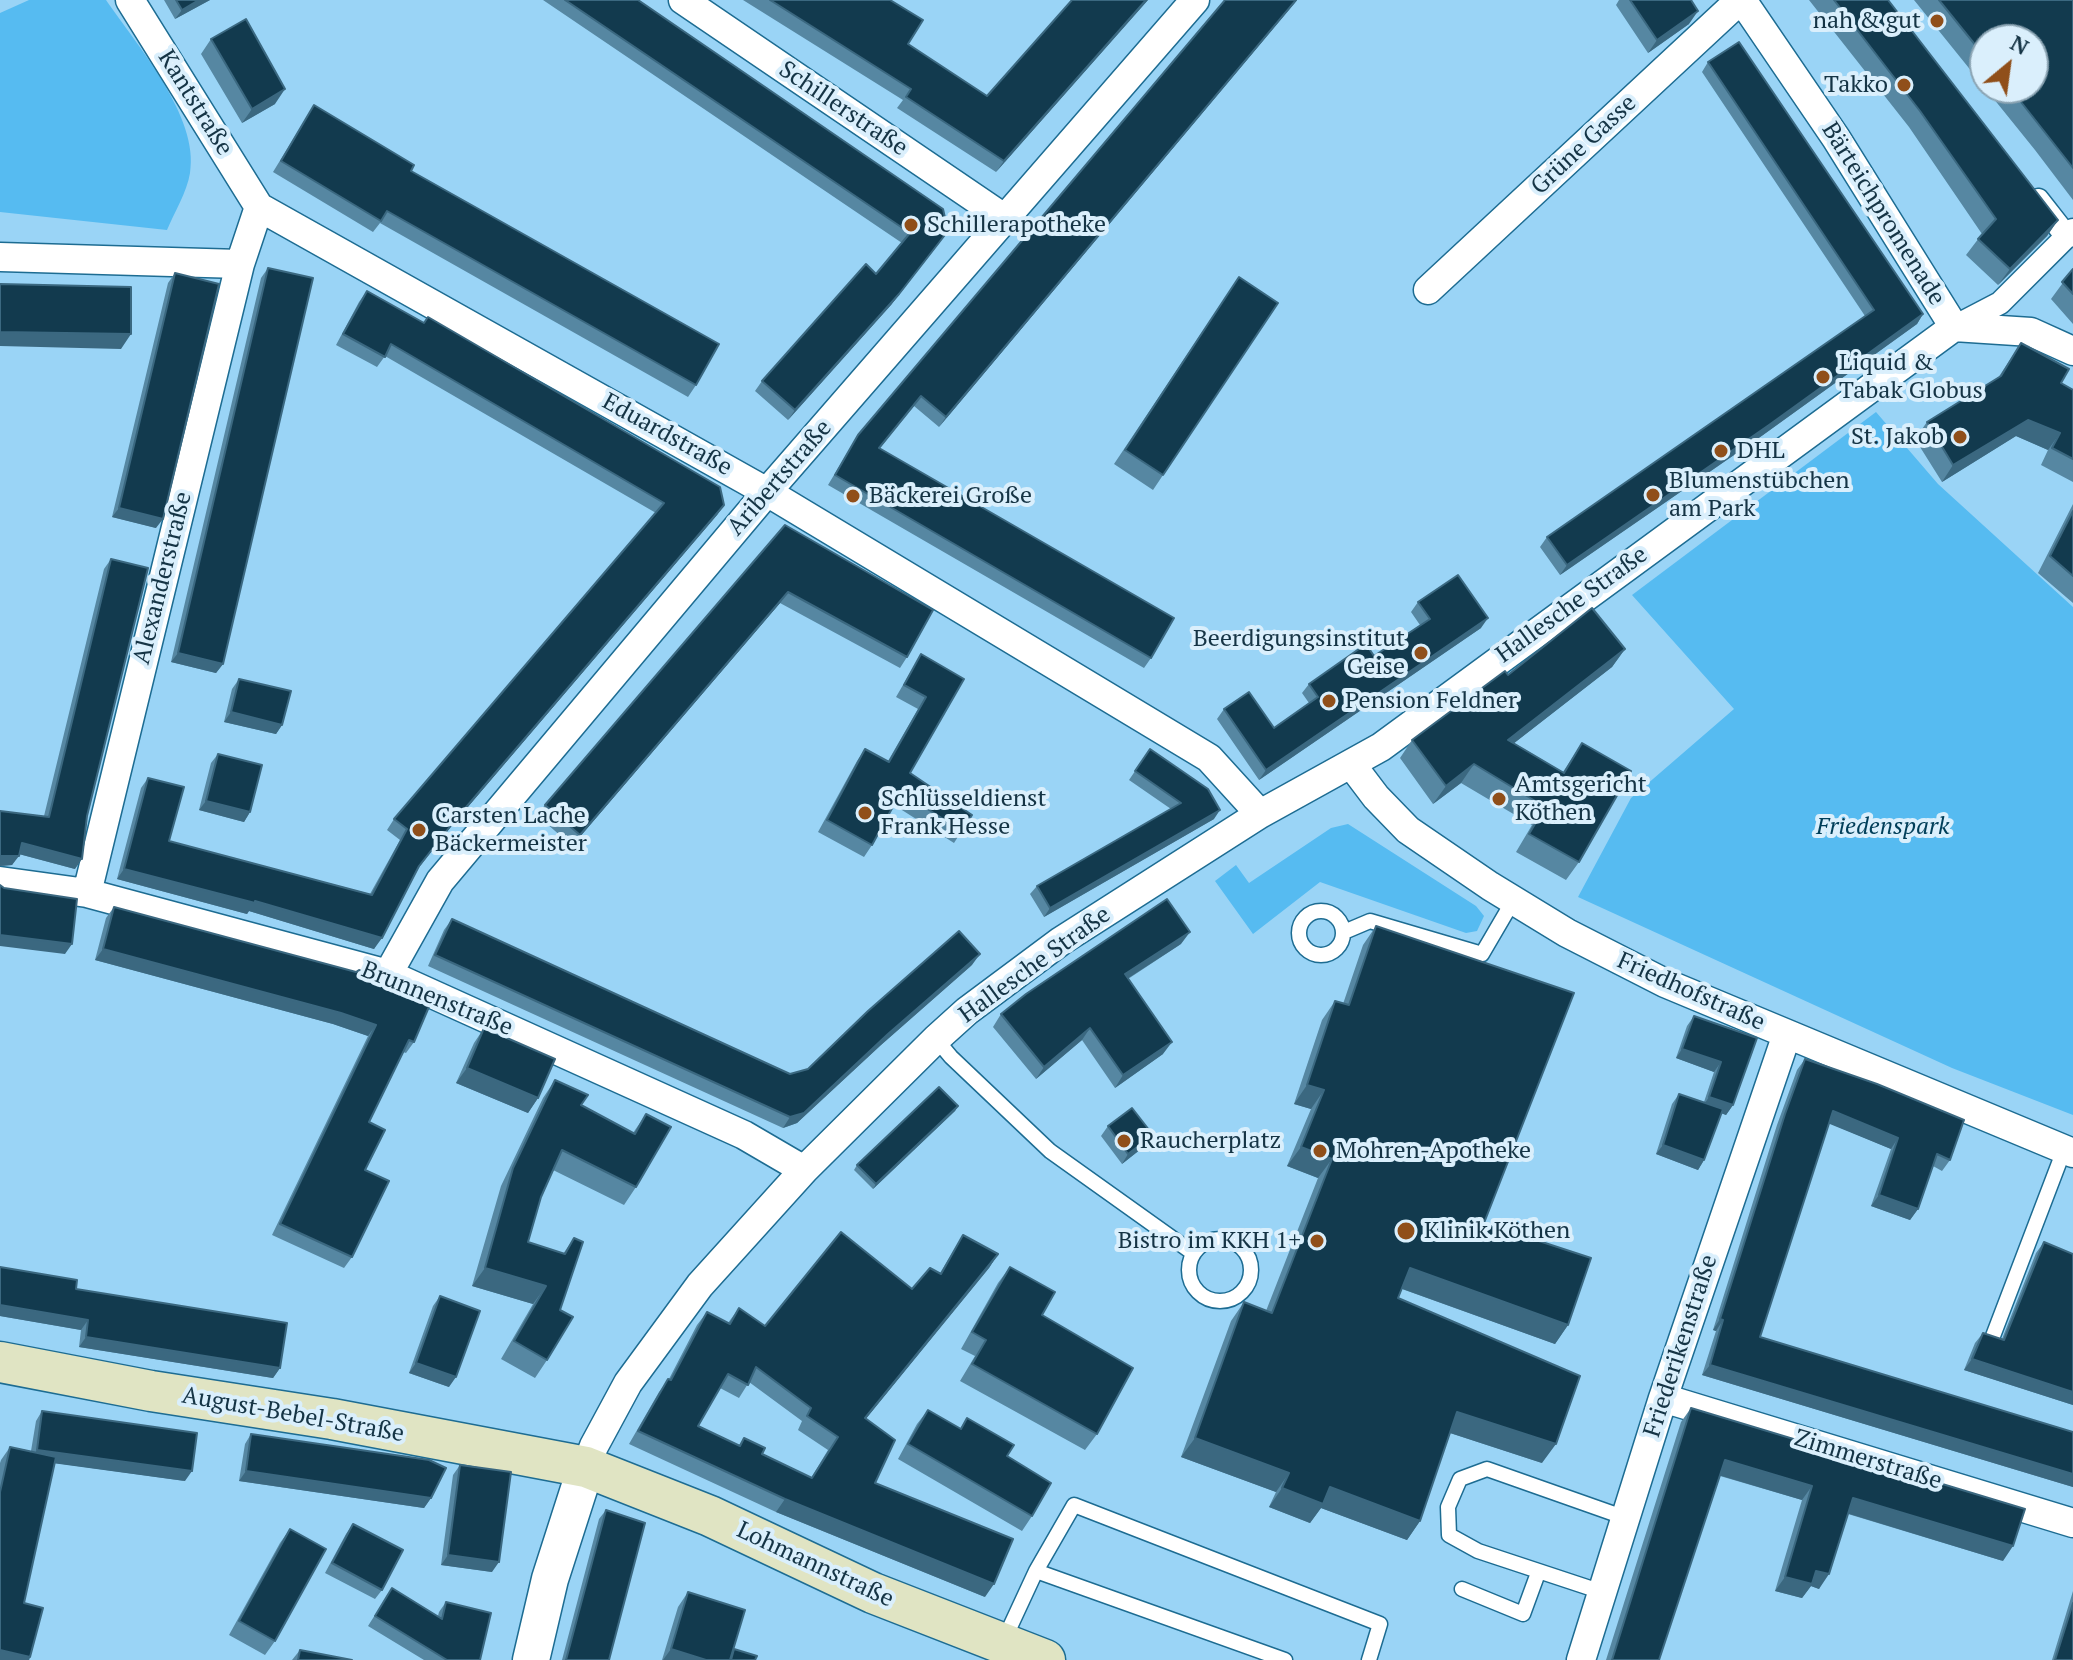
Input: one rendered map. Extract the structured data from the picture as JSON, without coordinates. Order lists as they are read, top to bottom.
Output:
{
  "streets": {
    "main road": ["August-Bebel-Straße", "Lohmannstraße"],
    "street": [
      "Kantstraße",
      "Schillerstraße",
      "Grüne Gasse",
      "Bärteichpromenade",
      "Eduardstraße",
      "Aribertstraße",
      "Alexanderstraße",
      "Hallesche Straße",
      "Friedhofstraße",
      "Brunnenstraße",
      "Friederikenstraße",
      "Zimmerstraße"
    ]
  },
  "crossings": [
    ["Kantstraße", "Eduardstraße"],
    ["Kantstraße", "Alexanderstraße"],
    ["Schillerstraße", "Aribertstraße"],
    ["Grüne Gasse", "Bärteichpromenade"],
    ["Bärteichpromenade", "Hallesche Straße"],
    ["Eduardstraße", "Aribertstraße"],
    ["Eduardstraße", "Alexanderstraße"],
    ["Eduardstraße", "Hallesche Straße"],
    ["Aribertstraße", "Brunnenstraße"],
    ["Alexanderstraße", "Brunnenstraße"],
    ["Hallesche Straße", "Friedhofstraße"],
    ["Hallesche Straße", "Brunnenstraße"],
    ["Hallesche Straße", "August-Bebel-Straße"],
    ["Hallesche Straße", "Lohmannstraße"],
    ["Friedhofstraße", "Friederikenstraße"],
    ["Friederikenstraße", "Zimmerstraße"],
    ["August-Bebel-Straße", "Lohmannstraße"]
  ],
  "parks": ["Friedenspark"],
  "places": [
    "nah & gut",
    "Takko",
    "Schillerapotheke",
    "Liquid & Tabak Globus",
    "St. Jakob",
    "DHL",
    "Blumenstübchen am Park",
    "Bäckerei Große",
    "Beerdigungsinstitut Geise",
    "Pension Feldner",
    "Amtsgericht Köthen",
    "Schlüsseldienst Frank Hesse",
    "Carsten Lache Bäckermeister",
    "Raucherplatz",
    "Mohren-Apotheke",
    "Klinik Köthen",
    "Bistro im KKH 1+"
  ],
  "north": "top right"
}
